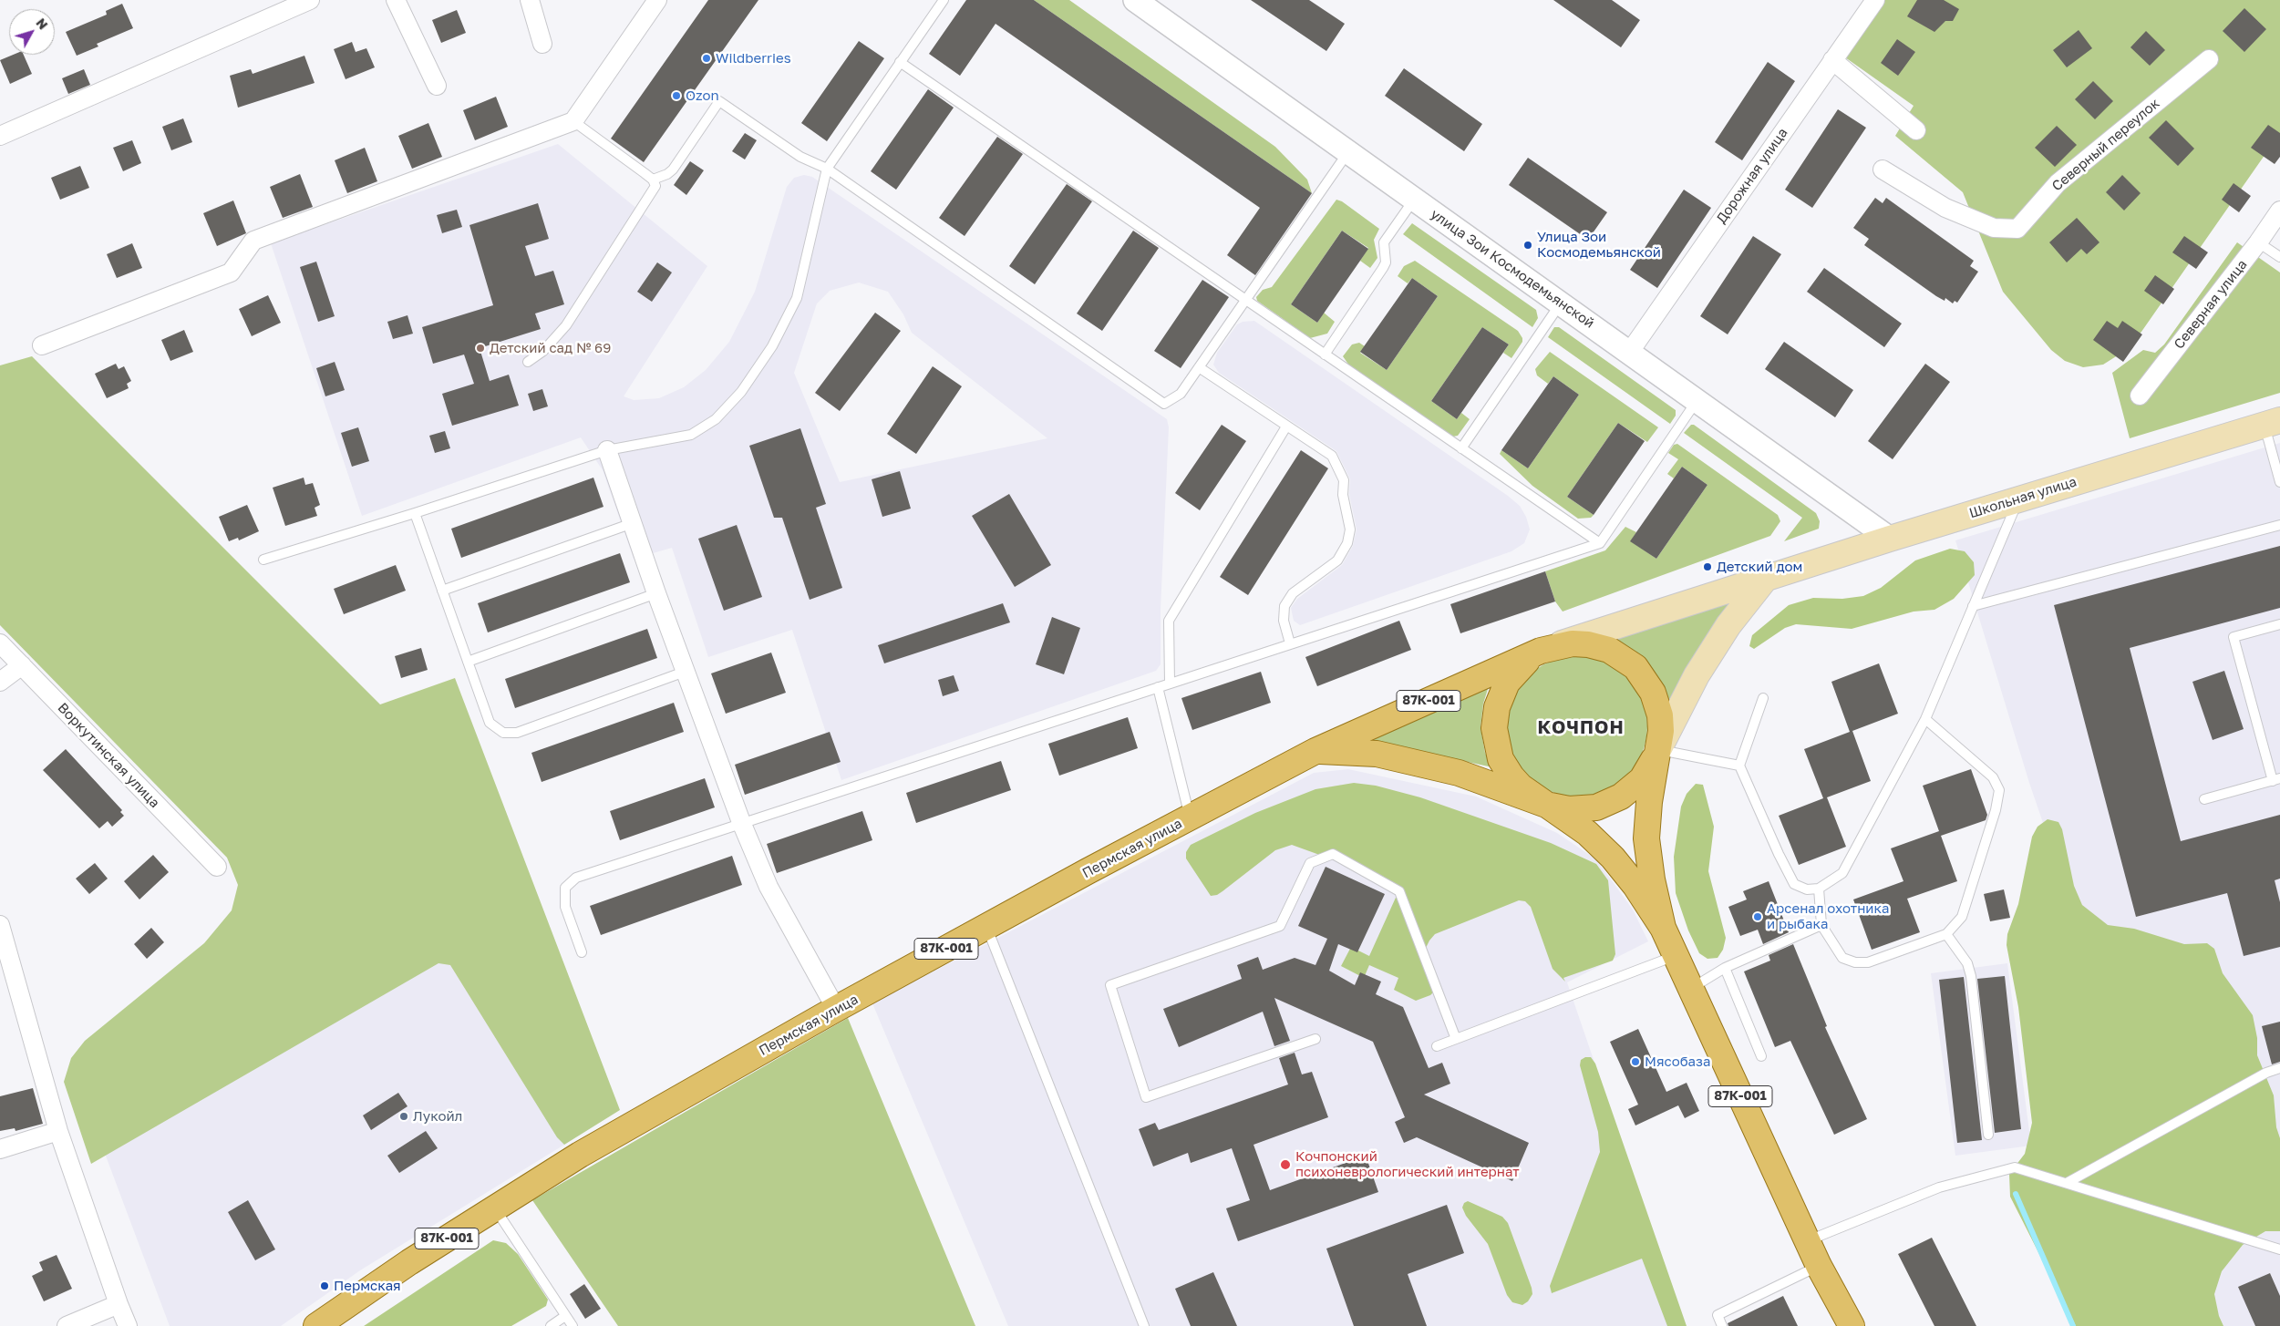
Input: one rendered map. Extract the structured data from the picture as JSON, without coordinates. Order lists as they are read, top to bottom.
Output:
{
  "streets": {
    "main road": ["Школьная улица", "87К-001", "Пермская улица"],
    "street": [
      "Северный переулок",
      "Дорожная улица",
      "улица Зои Космодемьянской",
      "Северная улица",
      "Воркутинская улица"
    ]
  },
  "crossings": [
    ["Дорожная улица", "улица Зои Космодемьянской"],
    ["улица Зои Космодемьянской", "Школьная улица"],
    ["Школьная улица", "87К-001"],
    ["87К-001", "Пермская улица"]
  ],
  "districts": ["КОЧПОН"],
  "places": [
    "Wildberries",
    "Ozon",
    "Улица Зои Космодемьянской",
    "Детский сад № 69",
    "Детский дом",
    "Арсенал охотника и рыбака",
    "Мясобаза",
    "Лукойл",
    "Кочпонский психоневрологический интернат",
    "Пермская"
  ],
  "north": "top right"
}
